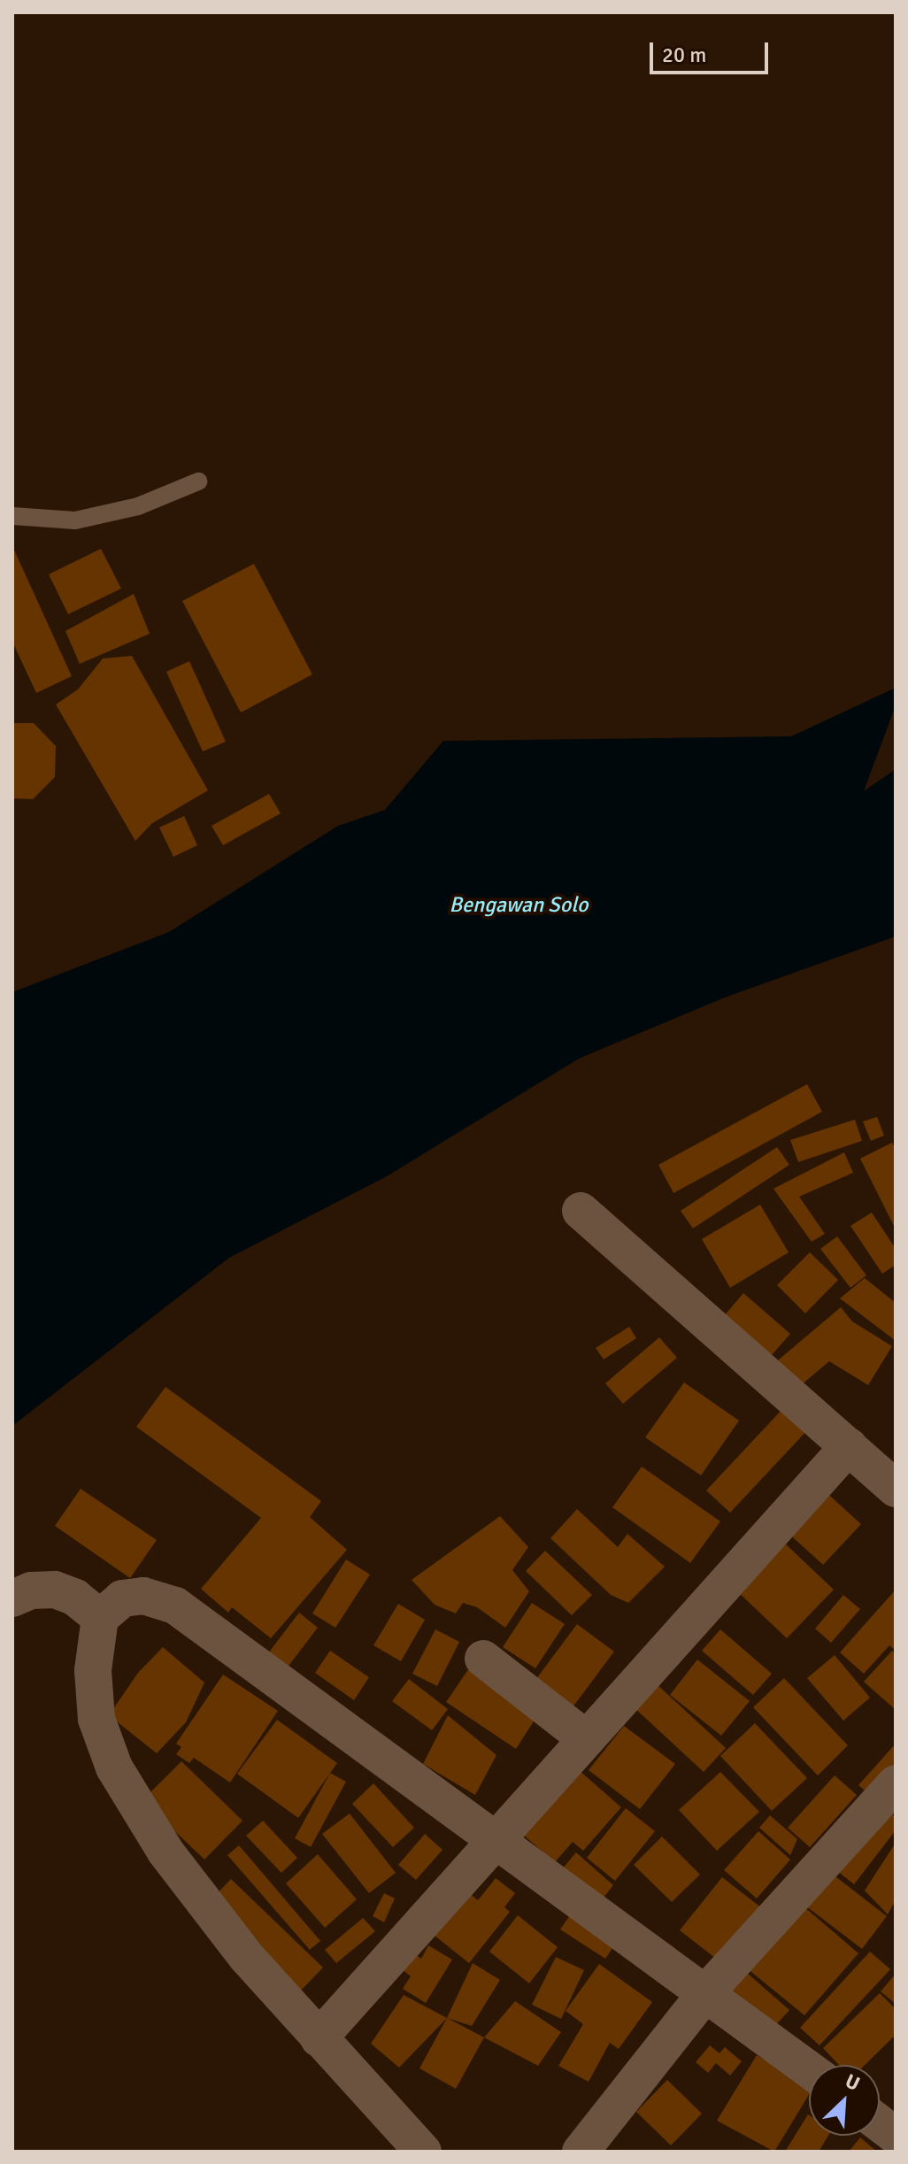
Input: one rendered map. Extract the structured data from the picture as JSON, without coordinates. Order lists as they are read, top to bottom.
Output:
{
  "water": ["Bengawan Solo"],
  "scale_bar": "20 m",
  "north": "top right"
}
